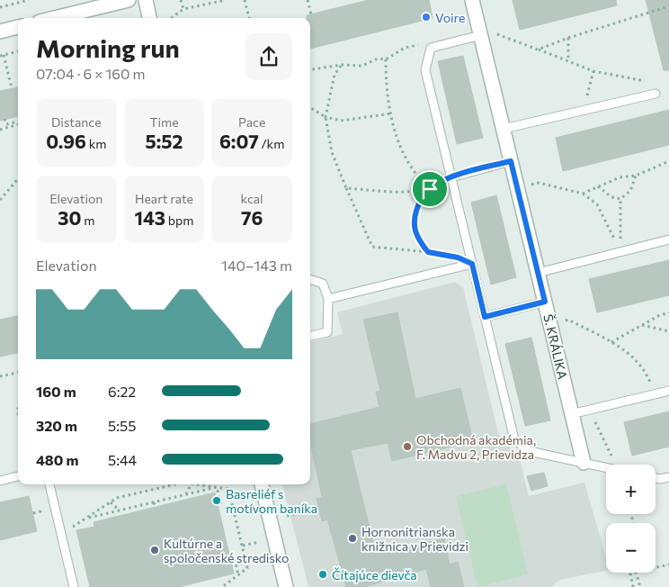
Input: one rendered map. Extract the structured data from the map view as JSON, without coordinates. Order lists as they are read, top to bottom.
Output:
{
  "streets": {
    "street": ["Š. KRÁLIKA"]
  },
  "places": [
    "Voire",
    "Obchodná akadémia, F. Madvu 2, Prievidza",
    "Basreliéf s motívom baníka",
    "Hornonitrianska knižnica v Prievidzi",
    "Kultúrne a spoločenské stredisko",
    "Čítajúce dievča"
  ],
  "page": {
    "heading": ["Morning run", "07:04 · 6 × 160 m"],
    "stats": [
      ["Distance", "0.96 km"],
      ["Time", "5:52"],
      ["Pace", "6:07 /km"],
      ["Elevation", "30 m"],
      ["Heart rate", "143 bpm"],
      ["kcal", "76"]
    ],
    "chart": ["Elevation", "140–143 m"],
    "list": [
      {
        "name": "160 m",
        "note": "6:22"
      },
      {
        "name": "320 m",
        "note": "5:55"
      },
      {
        "name": "480 m",
        "note": "5:44"
      }
    ],
    "map_buttons": ["+", "−"]
  }
}
